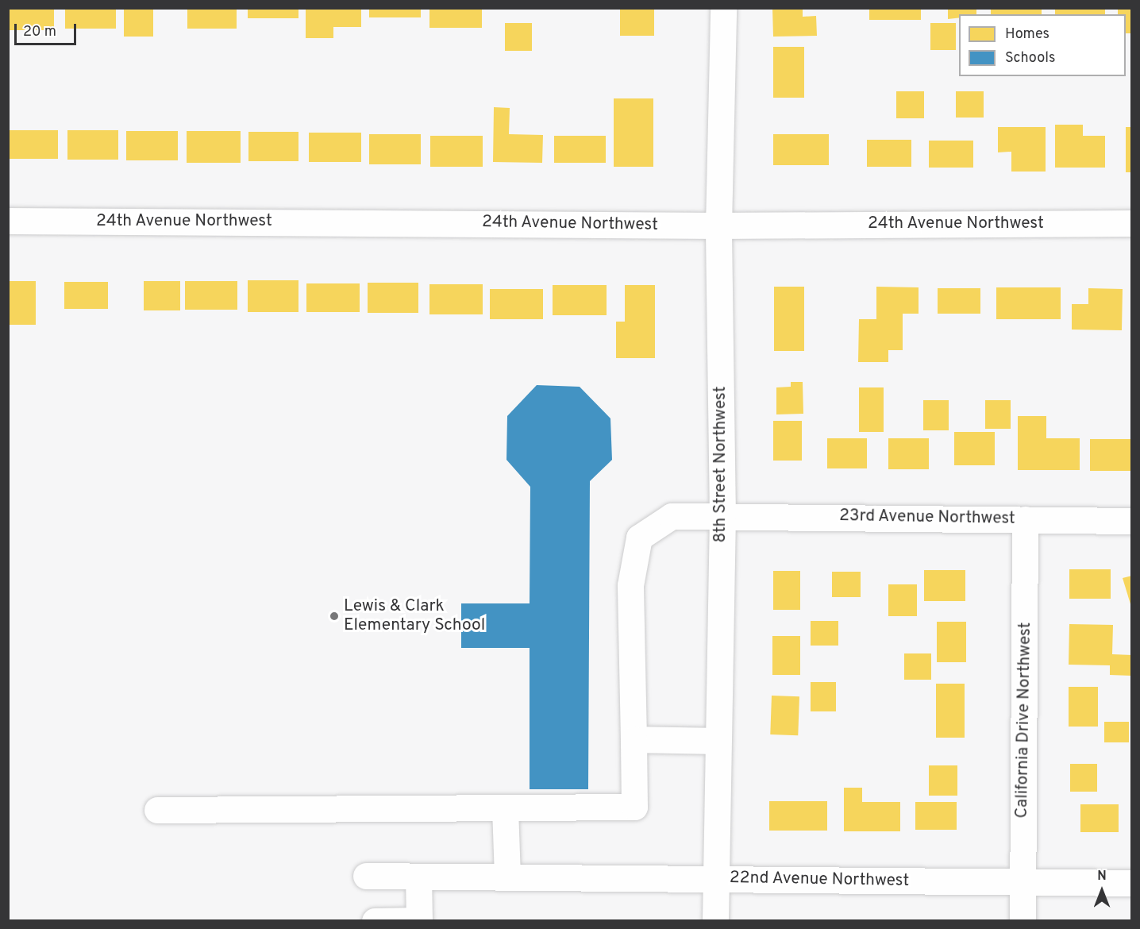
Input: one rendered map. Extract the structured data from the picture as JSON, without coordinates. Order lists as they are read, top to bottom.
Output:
{
  "streets": {
    "street": [
      "24th Avenue Northwest",
      "8th Street Northwest",
      "23rd Avenue Northwest",
      "California Drive Northwest",
      "22nd Avenue Northwest"
    ]
  },
  "crossings": [
    ["24th Avenue Northwest", "8th Street Northwest"],
    ["8th Street Northwest", "23rd Avenue Northwest"],
    ["8th Street Northwest", "22nd Avenue Northwest"],
    ["23rd Avenue Northwest", "California Drive Northwest"],
    ["California Drive Northwest", "22nd Avenue Northwest"]
  ],
  "places": ["Lewis & Clark Elementary School"],
  "legend": ["Homes", "Schools"],
  "scale_bar": "20 m",
  "north": "top"
}
